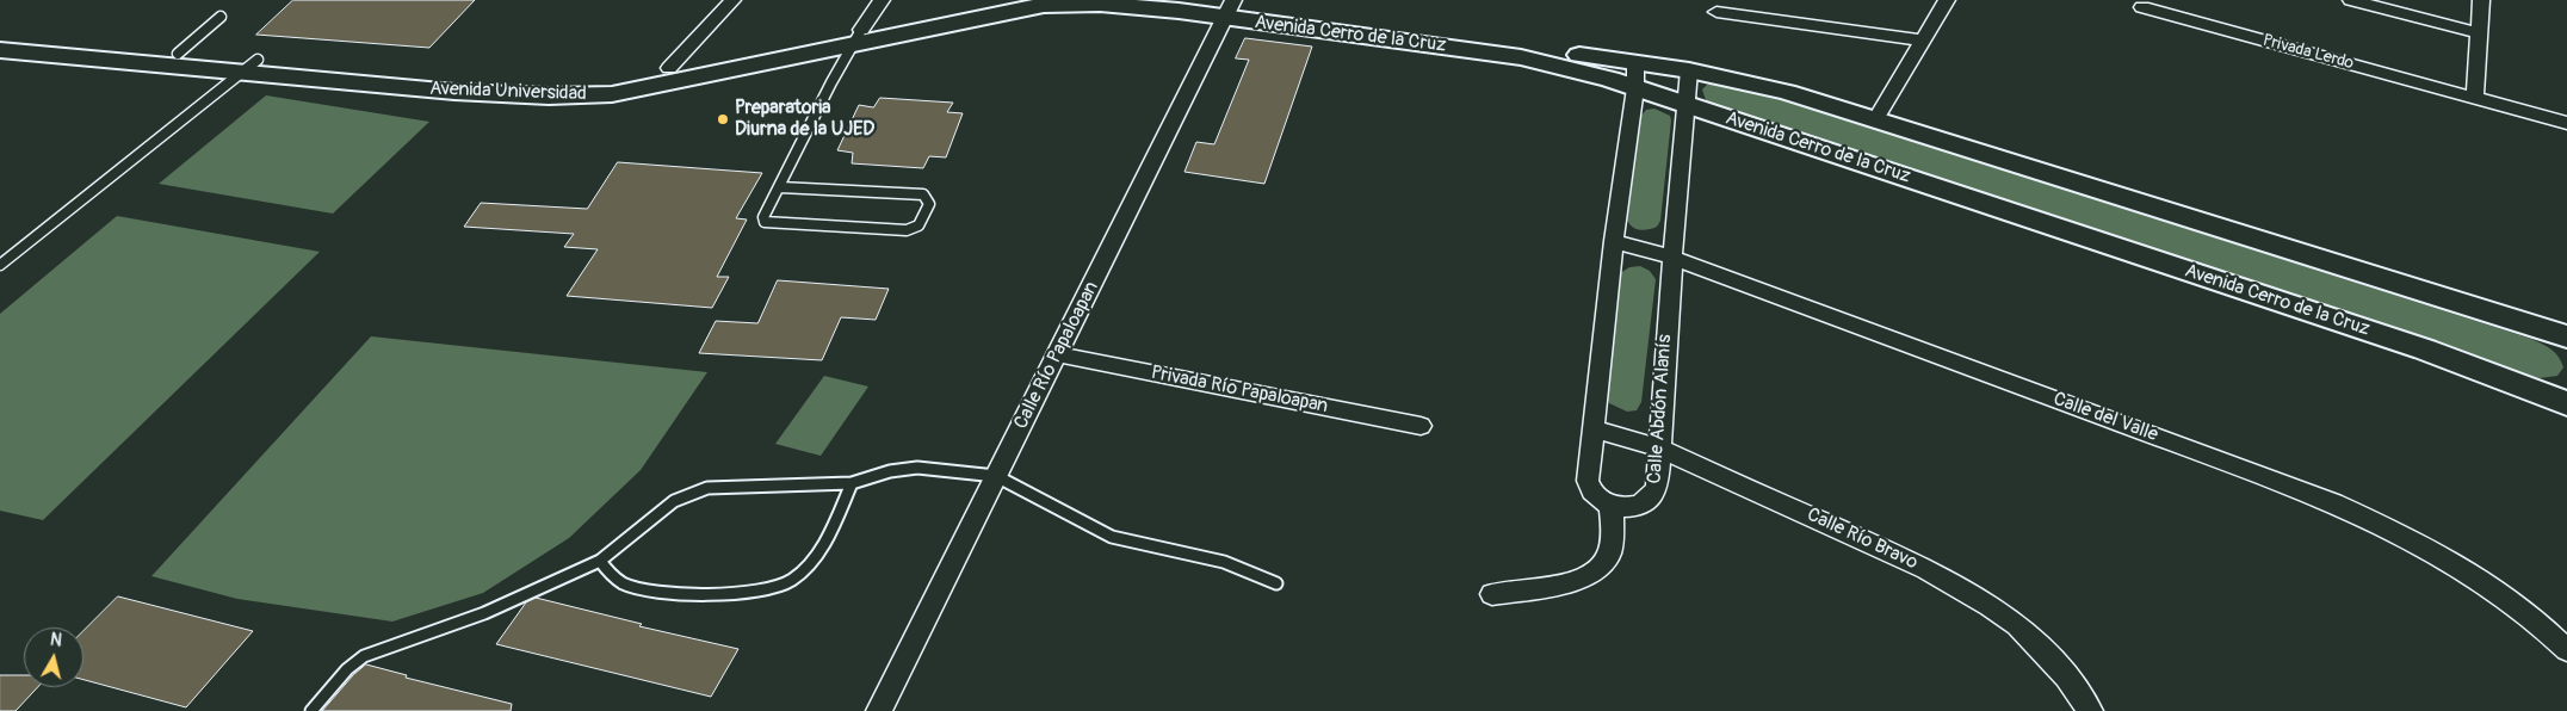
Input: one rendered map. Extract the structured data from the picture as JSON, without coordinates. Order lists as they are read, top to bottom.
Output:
{
  "streets": {
    "street": [
      "Avenida Cerro de la Cruz",
      "Privada Lerdo",
      "Avenida Universidad",
      "Calle Río Papaloapan",
      "Privada Río Papaloapan",
      "Calle Abdón Alanís",
      "Calle del Valle",
      "Calle Río Bravo"
    ]
  },
  "crossings": [
    ["Avenida Cerro de la Cruz", "Avenida Universidad"],
    ["Avenida Cerro de la Cruz", "Calle Río Papaloapan"],
    ["Avenida Cerro de la Cruz", "Calle Abdón Alanís"],
    ["Calle Río Papaloapan", "Privada Río Papaloapan"],
    ["Calle Abdón Alanís", "Calle del Valle"],
    ["Calle Abdón Alanís", "Calle Río Bravo"]
  ],
  "places": ["Preparatoria Diurna de la UJED"],
  "north": "top"
}
